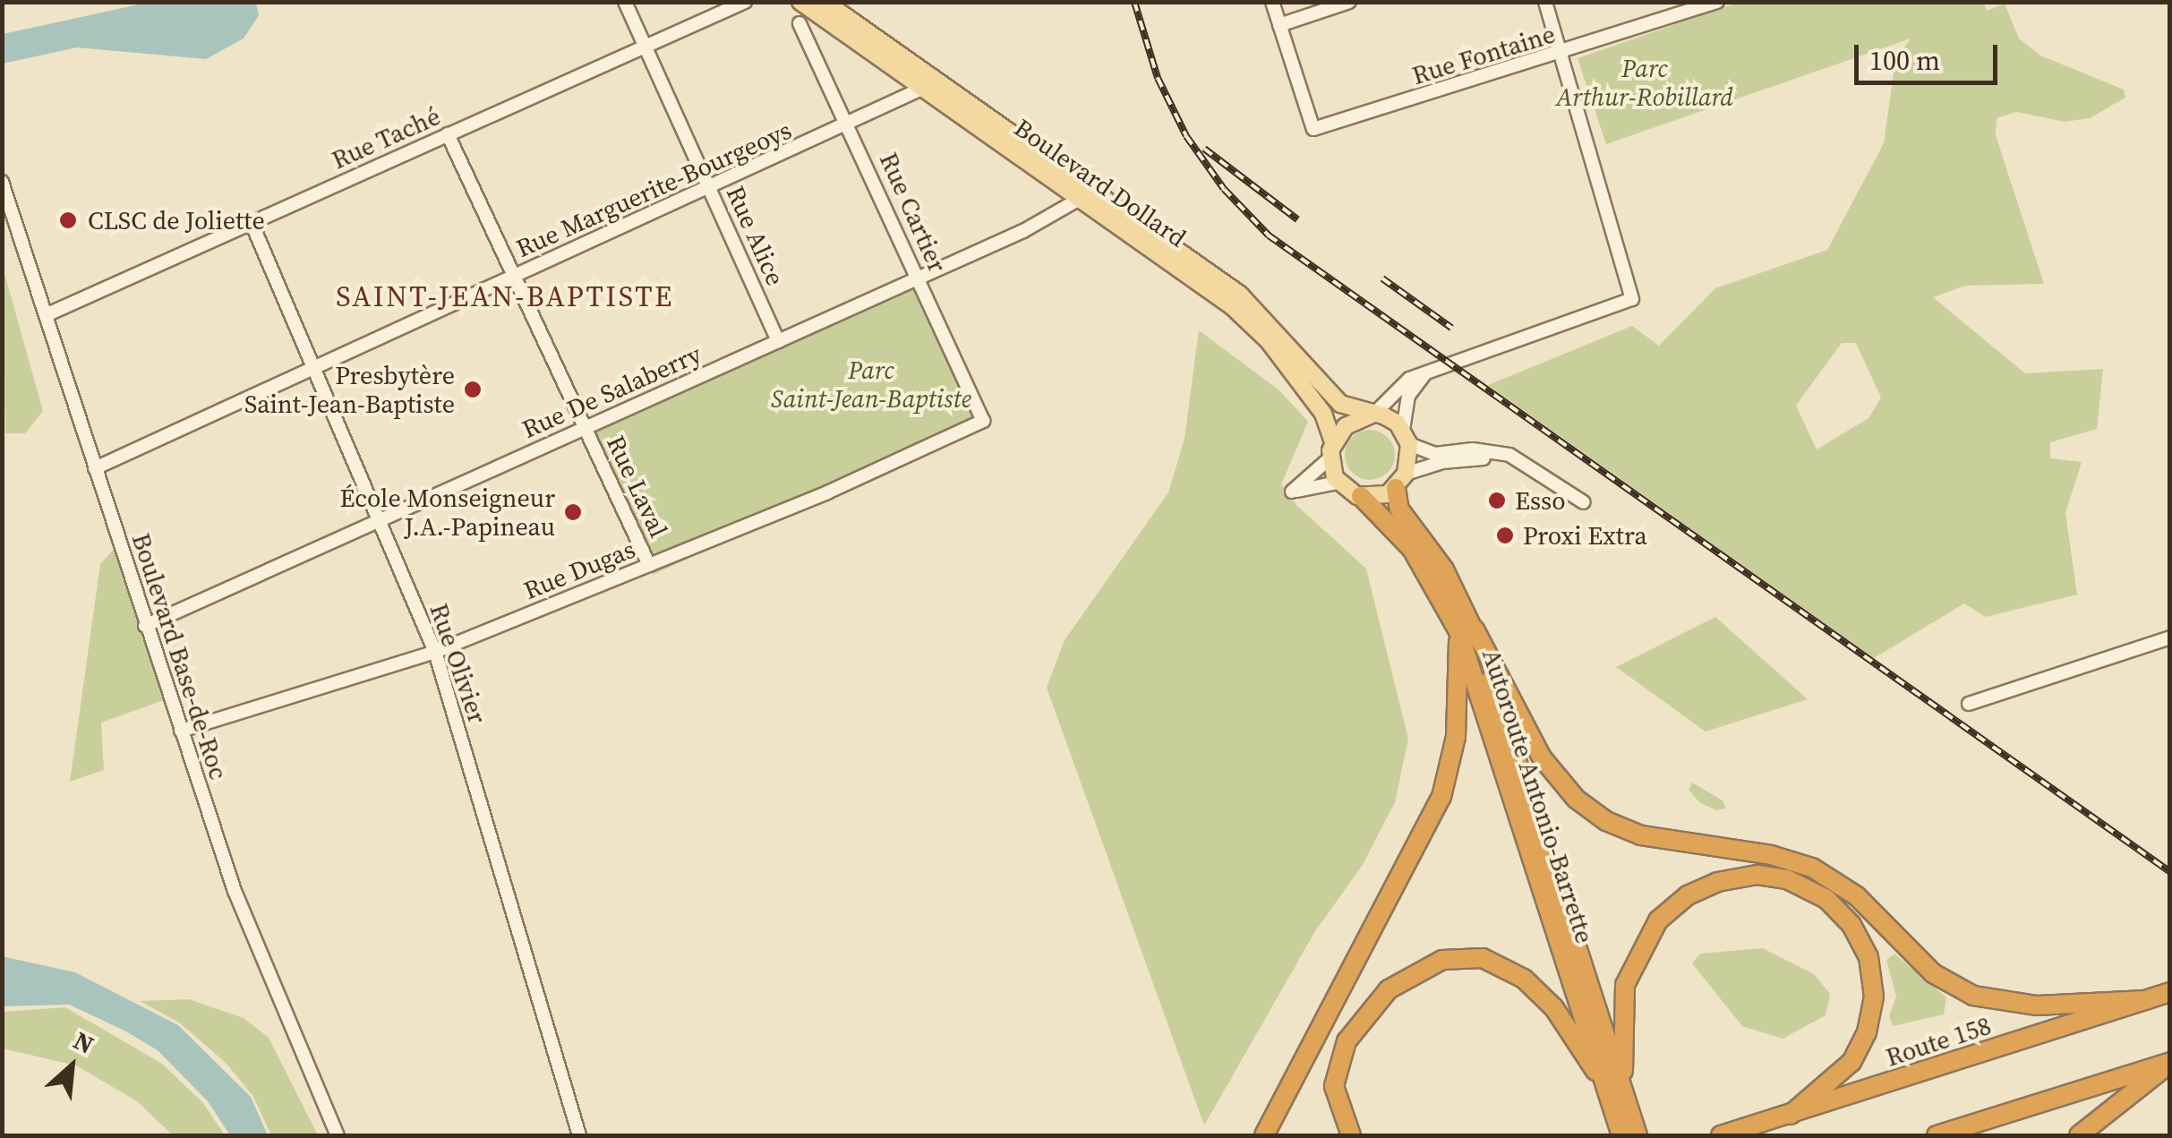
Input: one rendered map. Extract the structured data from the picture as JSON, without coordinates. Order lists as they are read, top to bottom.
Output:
{
  "streets": {
    "highway": ["Autoroute Antonio-Barrette", "Route 158"],
    "main road": ["Boulevard Dollard"],
    "street": [
      "Rue Fontaine",
      "Rue Taché",
      "Rue Marguerite-Bourgeoys",
      "Rue Cartier",
      "Rue Alice",
      "Rue De Salaberry",
      "Rue Laval",
      "Rue Dugas",
      "Boulevard Base-de-Roc",
      "Rue Olivier"
    ]
  },
  "crossings": [
    ["Rue Taché", "Rue Alice"],
    ["Rue Taché", "Rue Laval"],
    ["Rue Taché", "Boulevard Base-de-Roc"],
    ["Rue Taché", "Rue Olivier"],
    ["Boulevard Dollard", "Rue Marguerite-Bourgeoys"],
    ["Boulevard Dollard", "Rue De Salaberry"],
    ["Boulevard Dollard", "Autoroute Antonio-Barrette"],
    ["Rue Marguerite-Bourgeoys", "Rue Cartier"],
    ["Rue Marguerite-Bourgeoys", "Rue Alice"],
    ["Rue Marguerite-Bourgeoys", "Rue Laval"],
    ["Rue Marguerite-Bourgeoys", "Boulevard Base-de-Roc"],
    ["Rue Marguerite-Bourgeoys", "Rue Olivier"],
    ["Rue Cartier", "Rue De Salaberry"],
    ["Rue Cartier", "Rue Dugas"],
    ["Rue Alice", "Rue De Salaberry"],
    ["Rue De Salaberry", "Rue Laval"],
    ["Rue De Salaberry", "Boulevard Base-de-Roc"],
    ["Rue De Salaberry", "Rue Olivier"],
    ["Rue Laval", "Rue Dugas"],
    ["Rue Dugas", "Boulevard Base-de-Roc"],
    ["Rue Dugas", "Rue Olivier"]
  ],
  "districts": ["SAINT-JEAN-BAPTISTE"],
  "parks": ["Parc Arthur-Robillard", "Parc Saint-Jean-Baptiste"],
  "places": [
    "CLSC de Joliette",
    "Presbytère Saint-Jean-Baptiste",
    "Esso",
    "École Monseigneur J.A.-Papineau",
    "Proxi Extra"
  ],
  "scale_bar": "100 m",
  "north": "top right"
}
